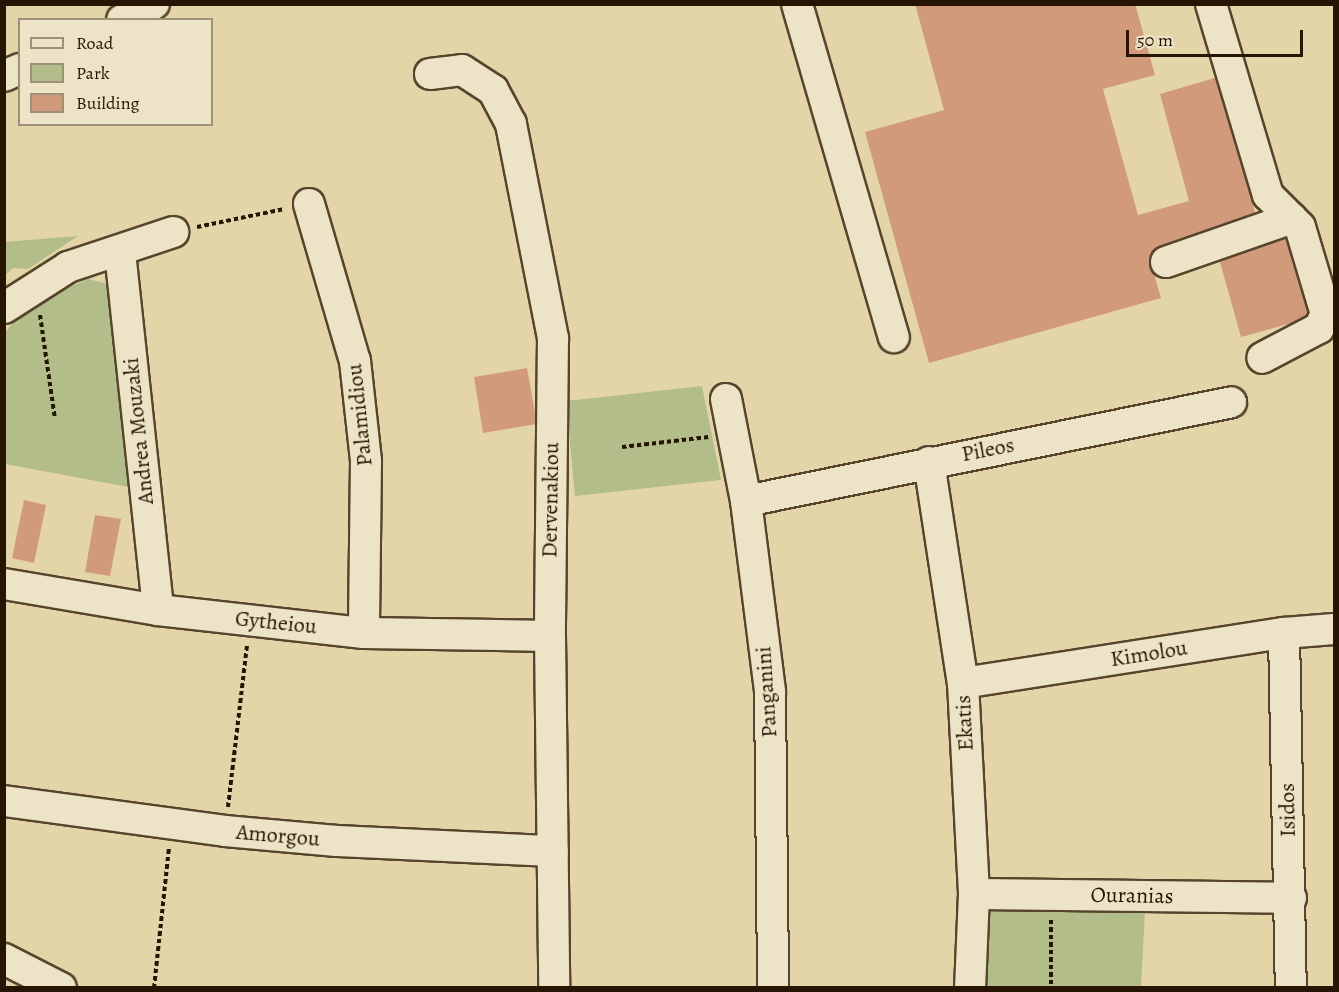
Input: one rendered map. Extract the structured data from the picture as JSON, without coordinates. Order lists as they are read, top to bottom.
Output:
{
  "streets": {
    "street": [
      "Palamidiou",
      "Andrea Mouzaki",
      "Pileos",
      "Dervenakiou",
      "Gytheiou",
      "Kimolou",
      "Panganini",
      "Ekatis",
      "Isidos",
      "Amorgou",
      "Ouranias"
    ]
  },
  "crossings": [
    ["Palamidiou", "Gytheiou"],
    ["Andrea Mouzaki", "Gytheiou"],
    ["Pileos", "Panganini"],
    ["Pileos", "Ekatis"],
    ["Dervenakiou", "Gytheiou"],
    ["Dervenakiou", "Amorgou"],
    ["Kimolou", "Ekatis"],
    ["Kimolou", "Isidos"],
    ["Ekatis", "Ouranias"],
    ["Isidos", "Ouranias"]
  ],
  "legend": ["Road", "Park", "Building"],
  "scale_bar": "50 m"
}
